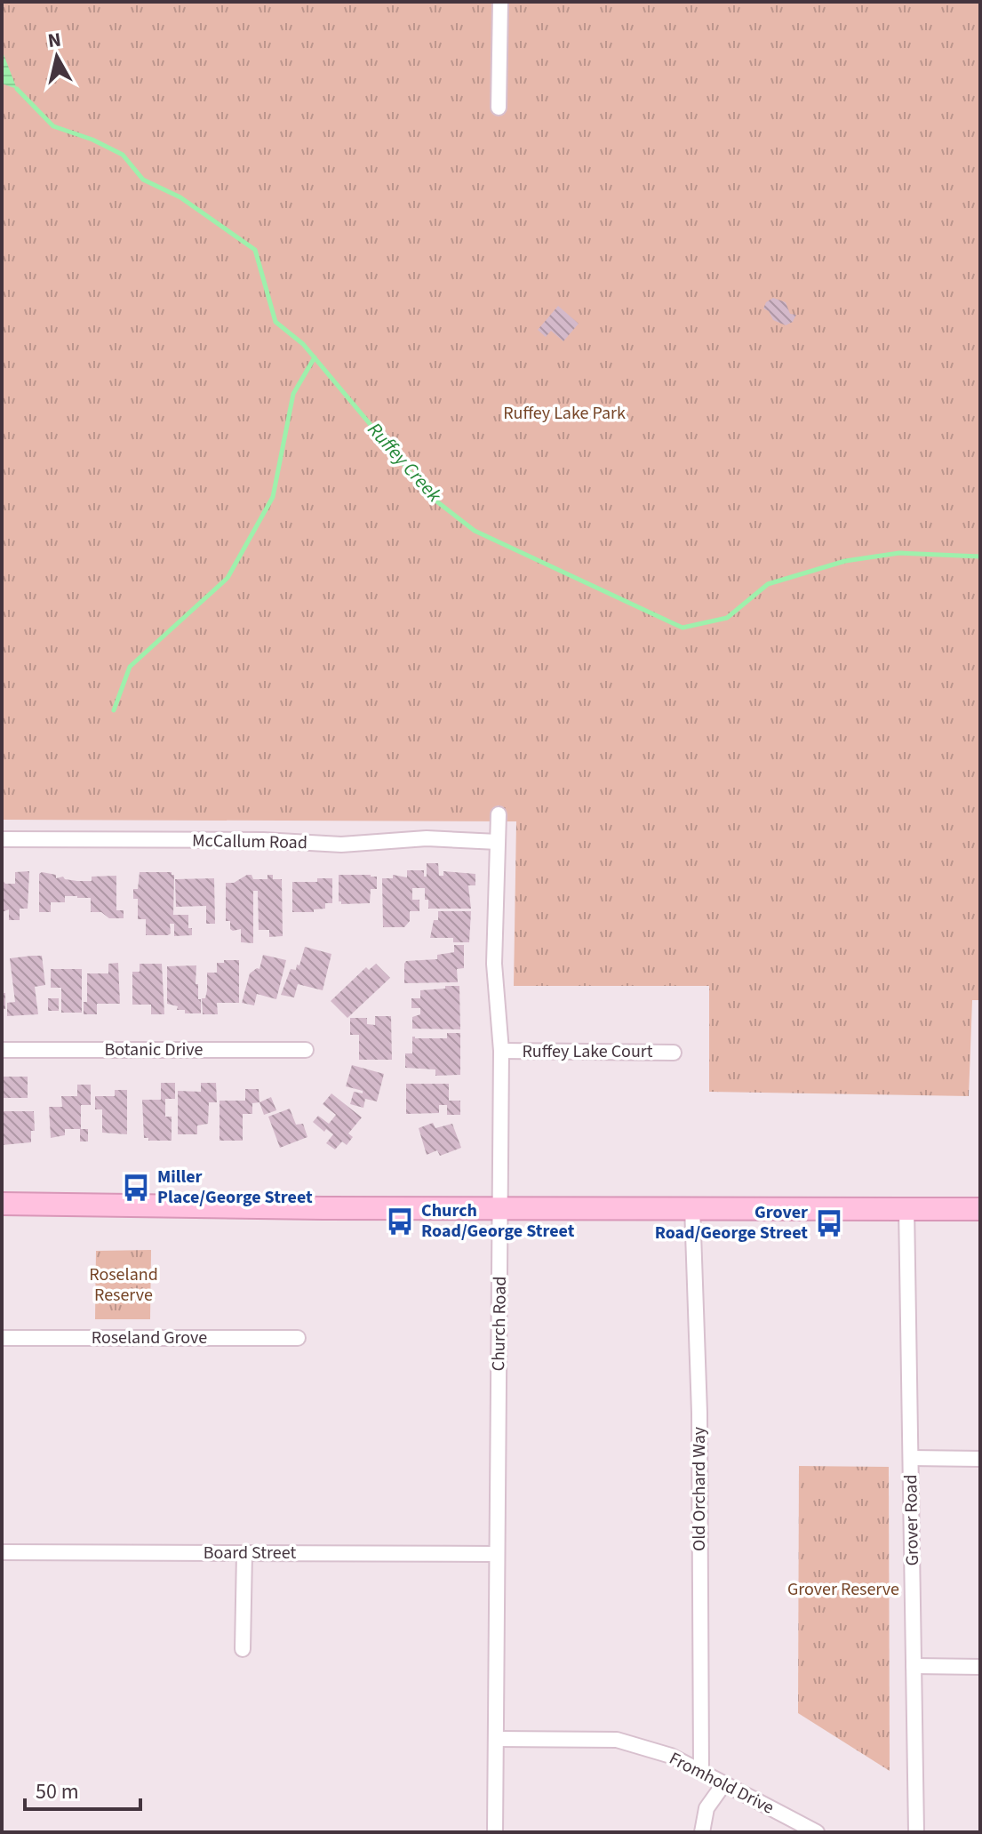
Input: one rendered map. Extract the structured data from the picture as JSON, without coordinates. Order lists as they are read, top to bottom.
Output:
{
  "streets": {
    "street": [
      "McCallum Road",
      "Botanic Drive",
      "Ruffey Lake Court",
      "Church Road",
      "Roseland Grove",
      "Old Orchard Way",
      "Grover Road",
      "Board Street",
      "Fromhold Drive"
    ]
  },
  "crossings": [
    ["McCallum Road", "Church Road"],
    ["Ruffey Lake Court", "Church Road"],
    ["Church Road", "Board Street"],
    ["Church Road", "Fromhold Drive"],
    ["Old Orchard Way", "Fromhold Drive"]
  ],
  "water": ["Ruffey Creek"],
  "parks": ["Ruffey Lake Park", "Roseland Reserve", "Grover Reserve"],
  "places": {
    "bus stop": ["Miller Place/George Street", "Church Road/George Street", "Grover Road/George Street"]
  },
  "scale_bar": "50 m",
  "north": "top"
}
